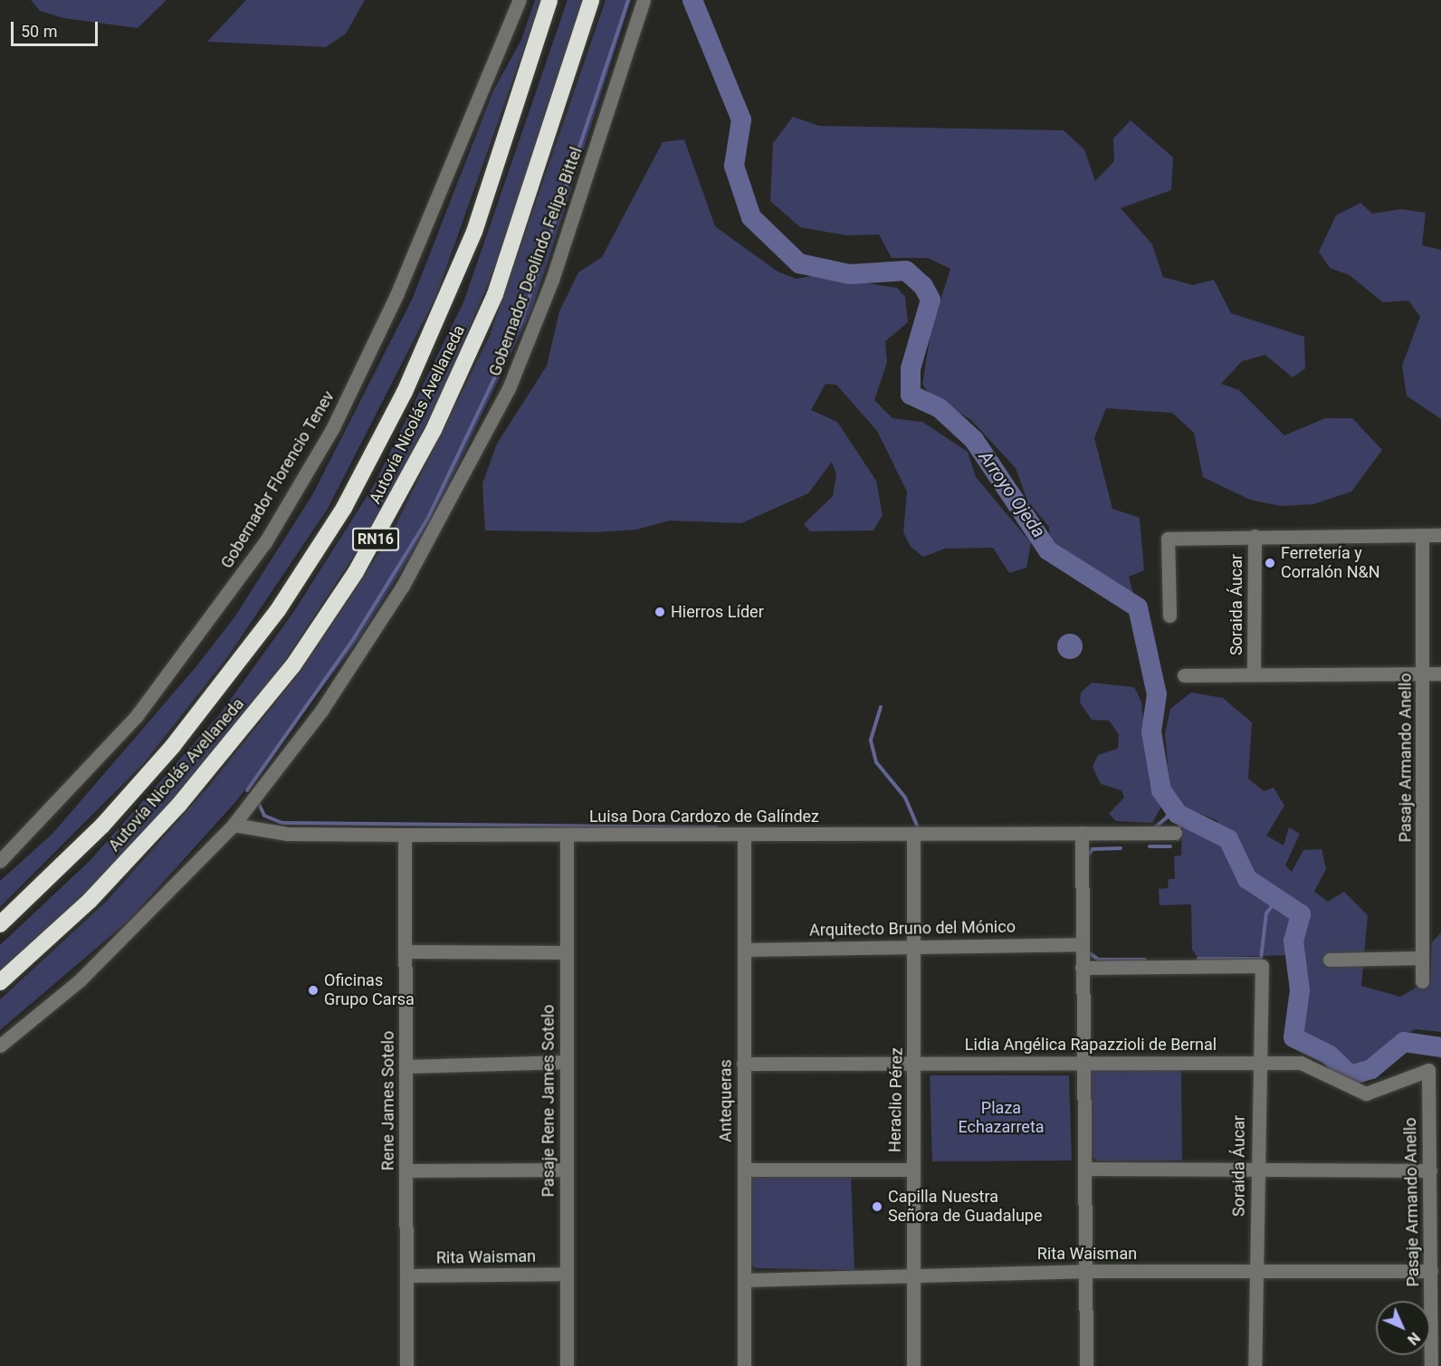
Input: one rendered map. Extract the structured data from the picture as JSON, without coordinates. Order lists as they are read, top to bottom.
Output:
{
  "streets": {
    "highway": ["Autovía Nicolás Avellaneda", "RN16"],
    "street": [
      "Gobernador Deolindo Felipe Bittel",
      "Gobernador Florencio Tenev",
      "Soraida Áucar",
      "Pasaje Armando Anello",
      "Luisa Dora Cardozo de Galíndez",
      "Arquitecto Bruno del Mónico",
      "Lidia Angélica Rapazzioli de Bernal",
      "Heraclio Pérez",
      "Rene James Sotelo",
      "Pasaje Rene James Sotelo",
      "Antequeras",
      "Rita Waisman"
    ]
  },
  "crossings": [
    ["Gobernador Deolindo Felipe Bittel", "Luisa Dora Cardozo de Galíndez"],
    ["Soraida Áucar", "Lidia Angélica Rapazzioli de Bernal"],
    ["Soraida Áucar", "Rita Waisman"],
    ["Pasaje Armando Anello", "Lidia Angélica Rapazzioli de Bernal"],
    ["Pasaje Armando Anello", "Rita Waisman"],
    ["Luisa Dora Cardozo de Galíndez", "Heraclio Pérez"],
    ["Luisa Dora Cardozo de Galíndez", "Rene James Sotelo"],
    ["Luisa Dora Cardozo de Galíndez", "Pasaje Rene James Sotelo"],
    ["Luisa Dora Cardozo de Galíndez", "Antequeras"],
    ["Arquitecto Bruno del Mónico", "Heraclio Pérez"],
    ["Arquitecto Bruno del Mónico", "Antequeras"],
    ["Lidia Angélica Rapazzioli de Bernal", "Heraclio Pérez"],
    ["Lidia Angélica Rapazzioli de Bernal", "Antequeras"],
    ["Heraclio Pérez", "Rita Waisman"],
    ["Rene James Sotelo", "Rita Waisman"],
    ["Pasaje Rene James Sotelo", "Rita Waisman"],
    ["Antequeras", "Rita Waisman"]
  ],
  "water": ["Arroyo Ojeda"],
  "parks": ["Plaza Echazarreta"],
  "places": [
    "Ferretería y Corralón N&N",
    "Hierros Líder",
    "Oficinas Grupo Carsa",
    "Capilla Nuestra Señora de Guadalupe"
  ],
  "scale_bar": "50 m",
  "north": "bottom right"
}
